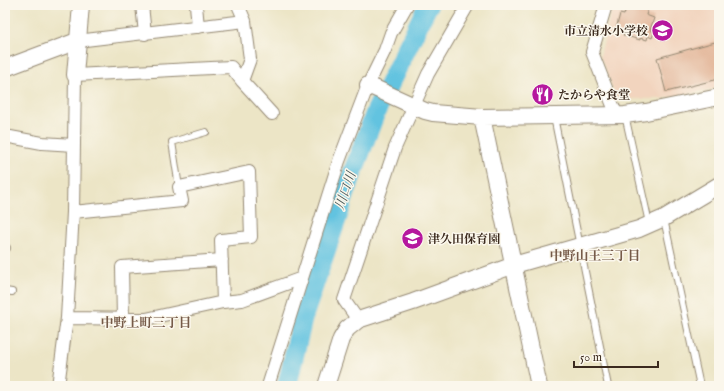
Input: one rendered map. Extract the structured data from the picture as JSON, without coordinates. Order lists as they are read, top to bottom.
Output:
{
  "districts": ["中野山王三丁目", "中野上町三丁目"],
  "water": ["川口川"],
  "places": {
    "school or university": ["市立清水小学校", "津久田保育園"],
    "restaurant": ["たからや食堂"]
  },
  "scale_bar": "50 m"
}
